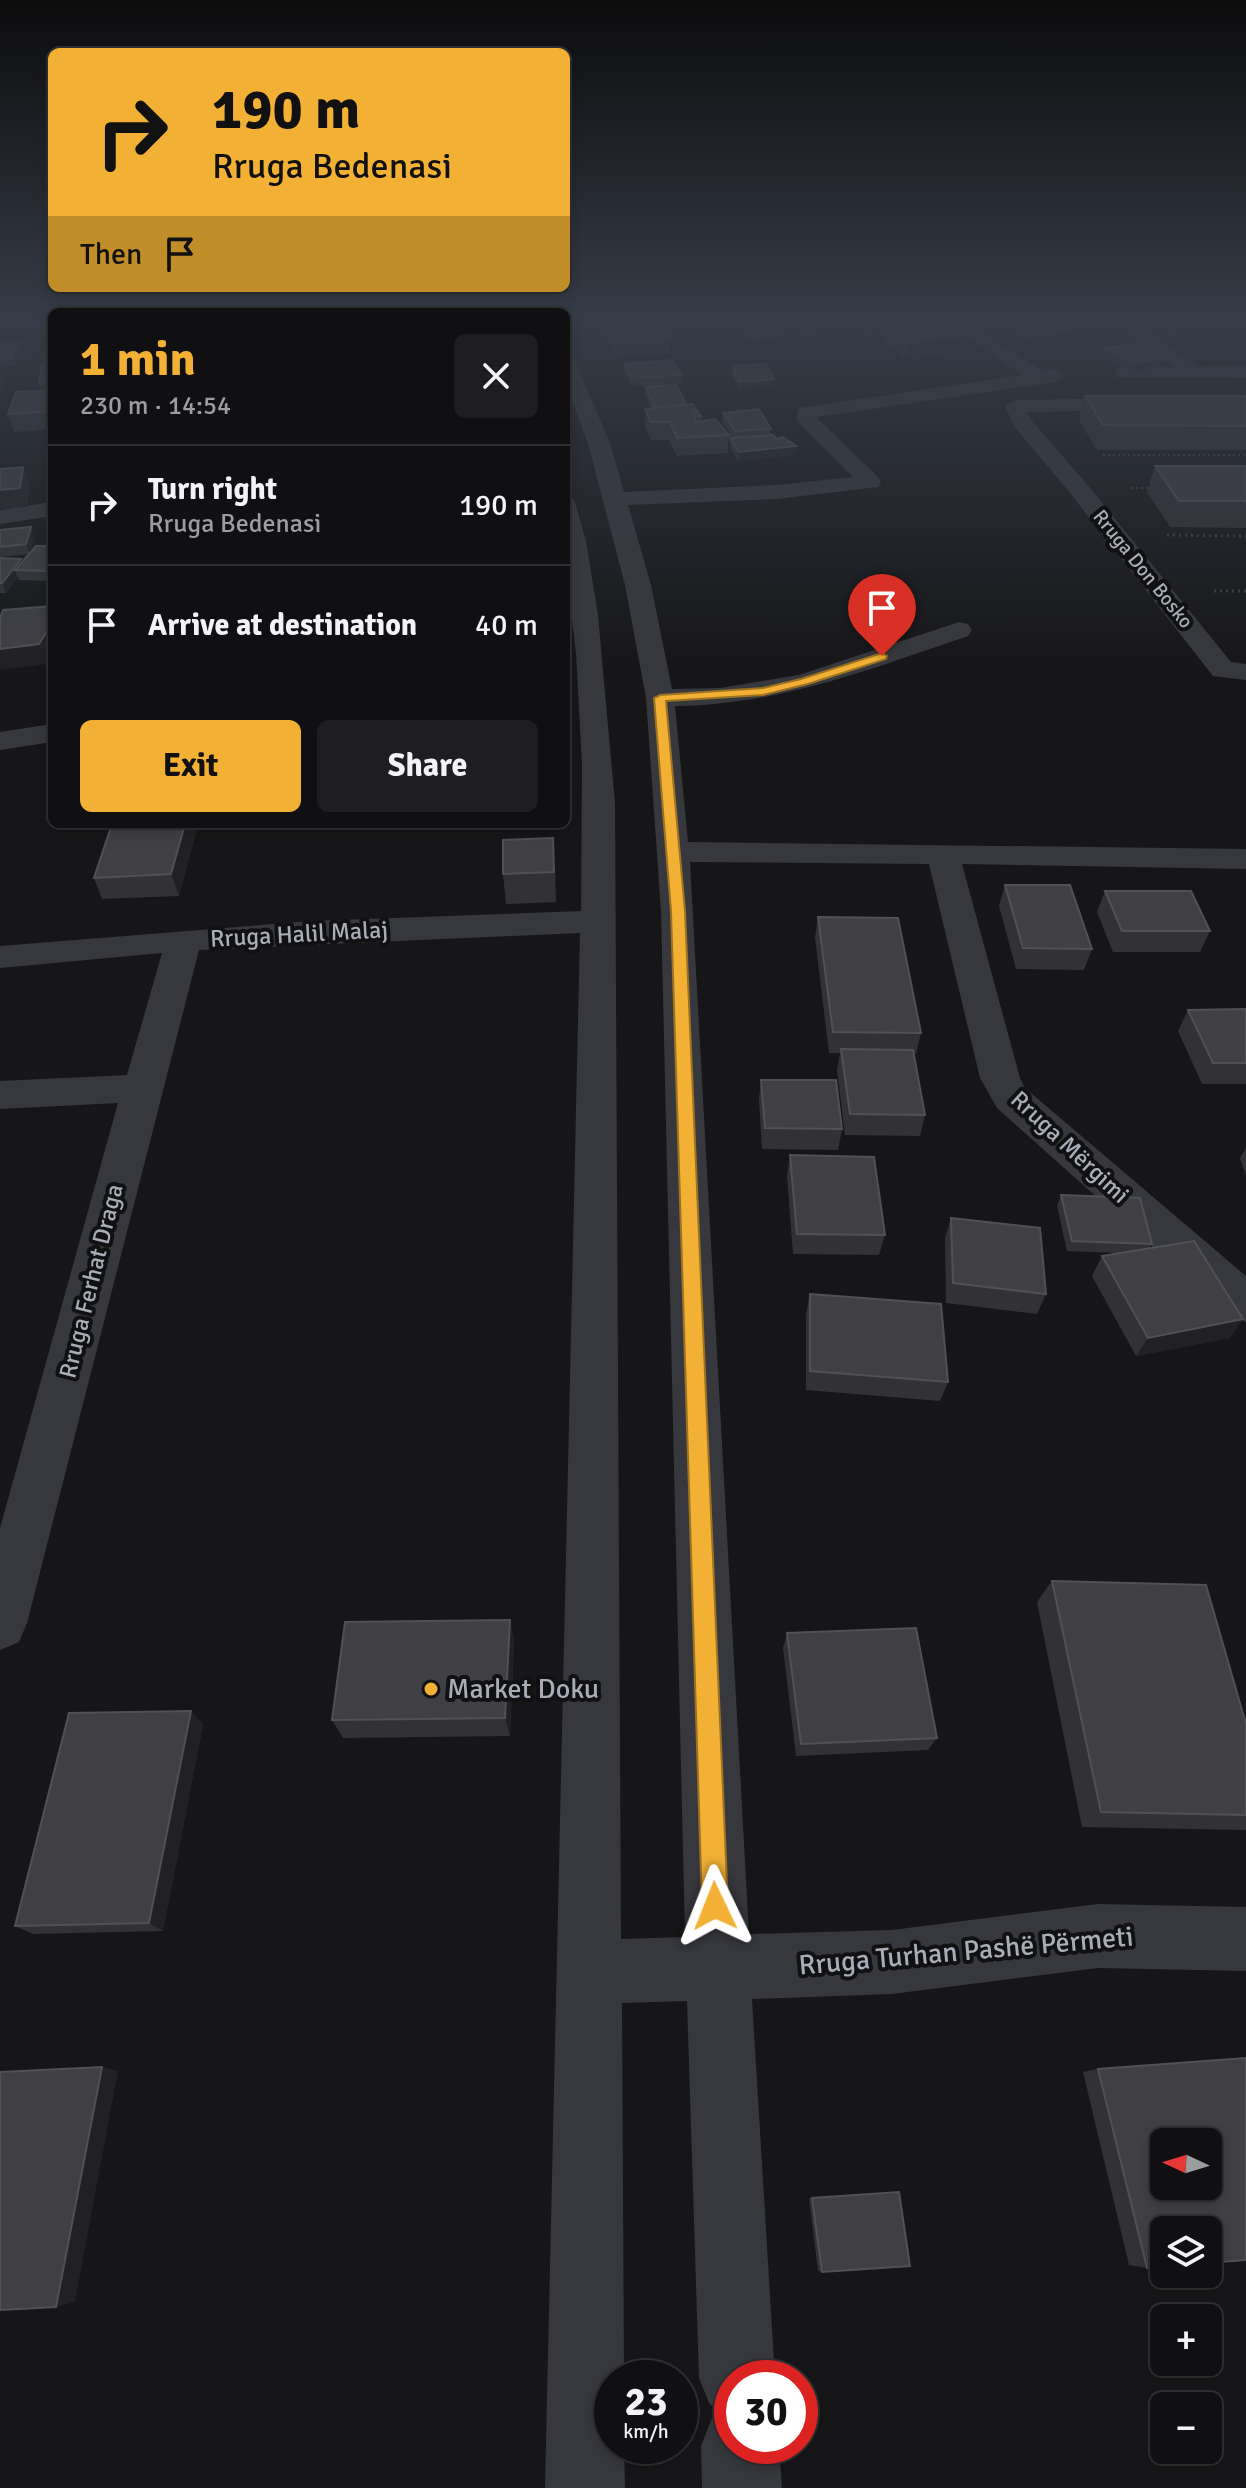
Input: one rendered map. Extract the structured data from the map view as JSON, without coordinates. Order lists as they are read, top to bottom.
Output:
{
  "streets": {
    "street": [
      "Rruga Don Bosko",
      "Rruga Halil Malaj",
      "Rruga Mërgimi",
      "Rruga Ferhat Draga",
      "Rruga Turhan Pashë Përmeti"
    ]
  },
  "crossings": [
    ["Rruga Halil Malaj", "Rruga Ferhat Draga"]
  ],
  "places": ["Market Doku"],
  "north": "left",
  "page": {
    "turn": ["190 m", "Rruga Bedenasi"],
    "then": "Then",
    "heading": ["1 min", "230 m · 14:54"],
    "list": [
      {
        "name": "Turn right",
        "note": "Rruga Bedenasi",
        "value": "190 m"
      },
      {
        "name": "Arrive at destination",
        "value": "40 m"
      }
    ],
    "buttons": ["Exit", "Share"],
    "map_buttons": ["+", "−"],
    "speed": "23 km/h",
    "limit": "30"
  }
}
